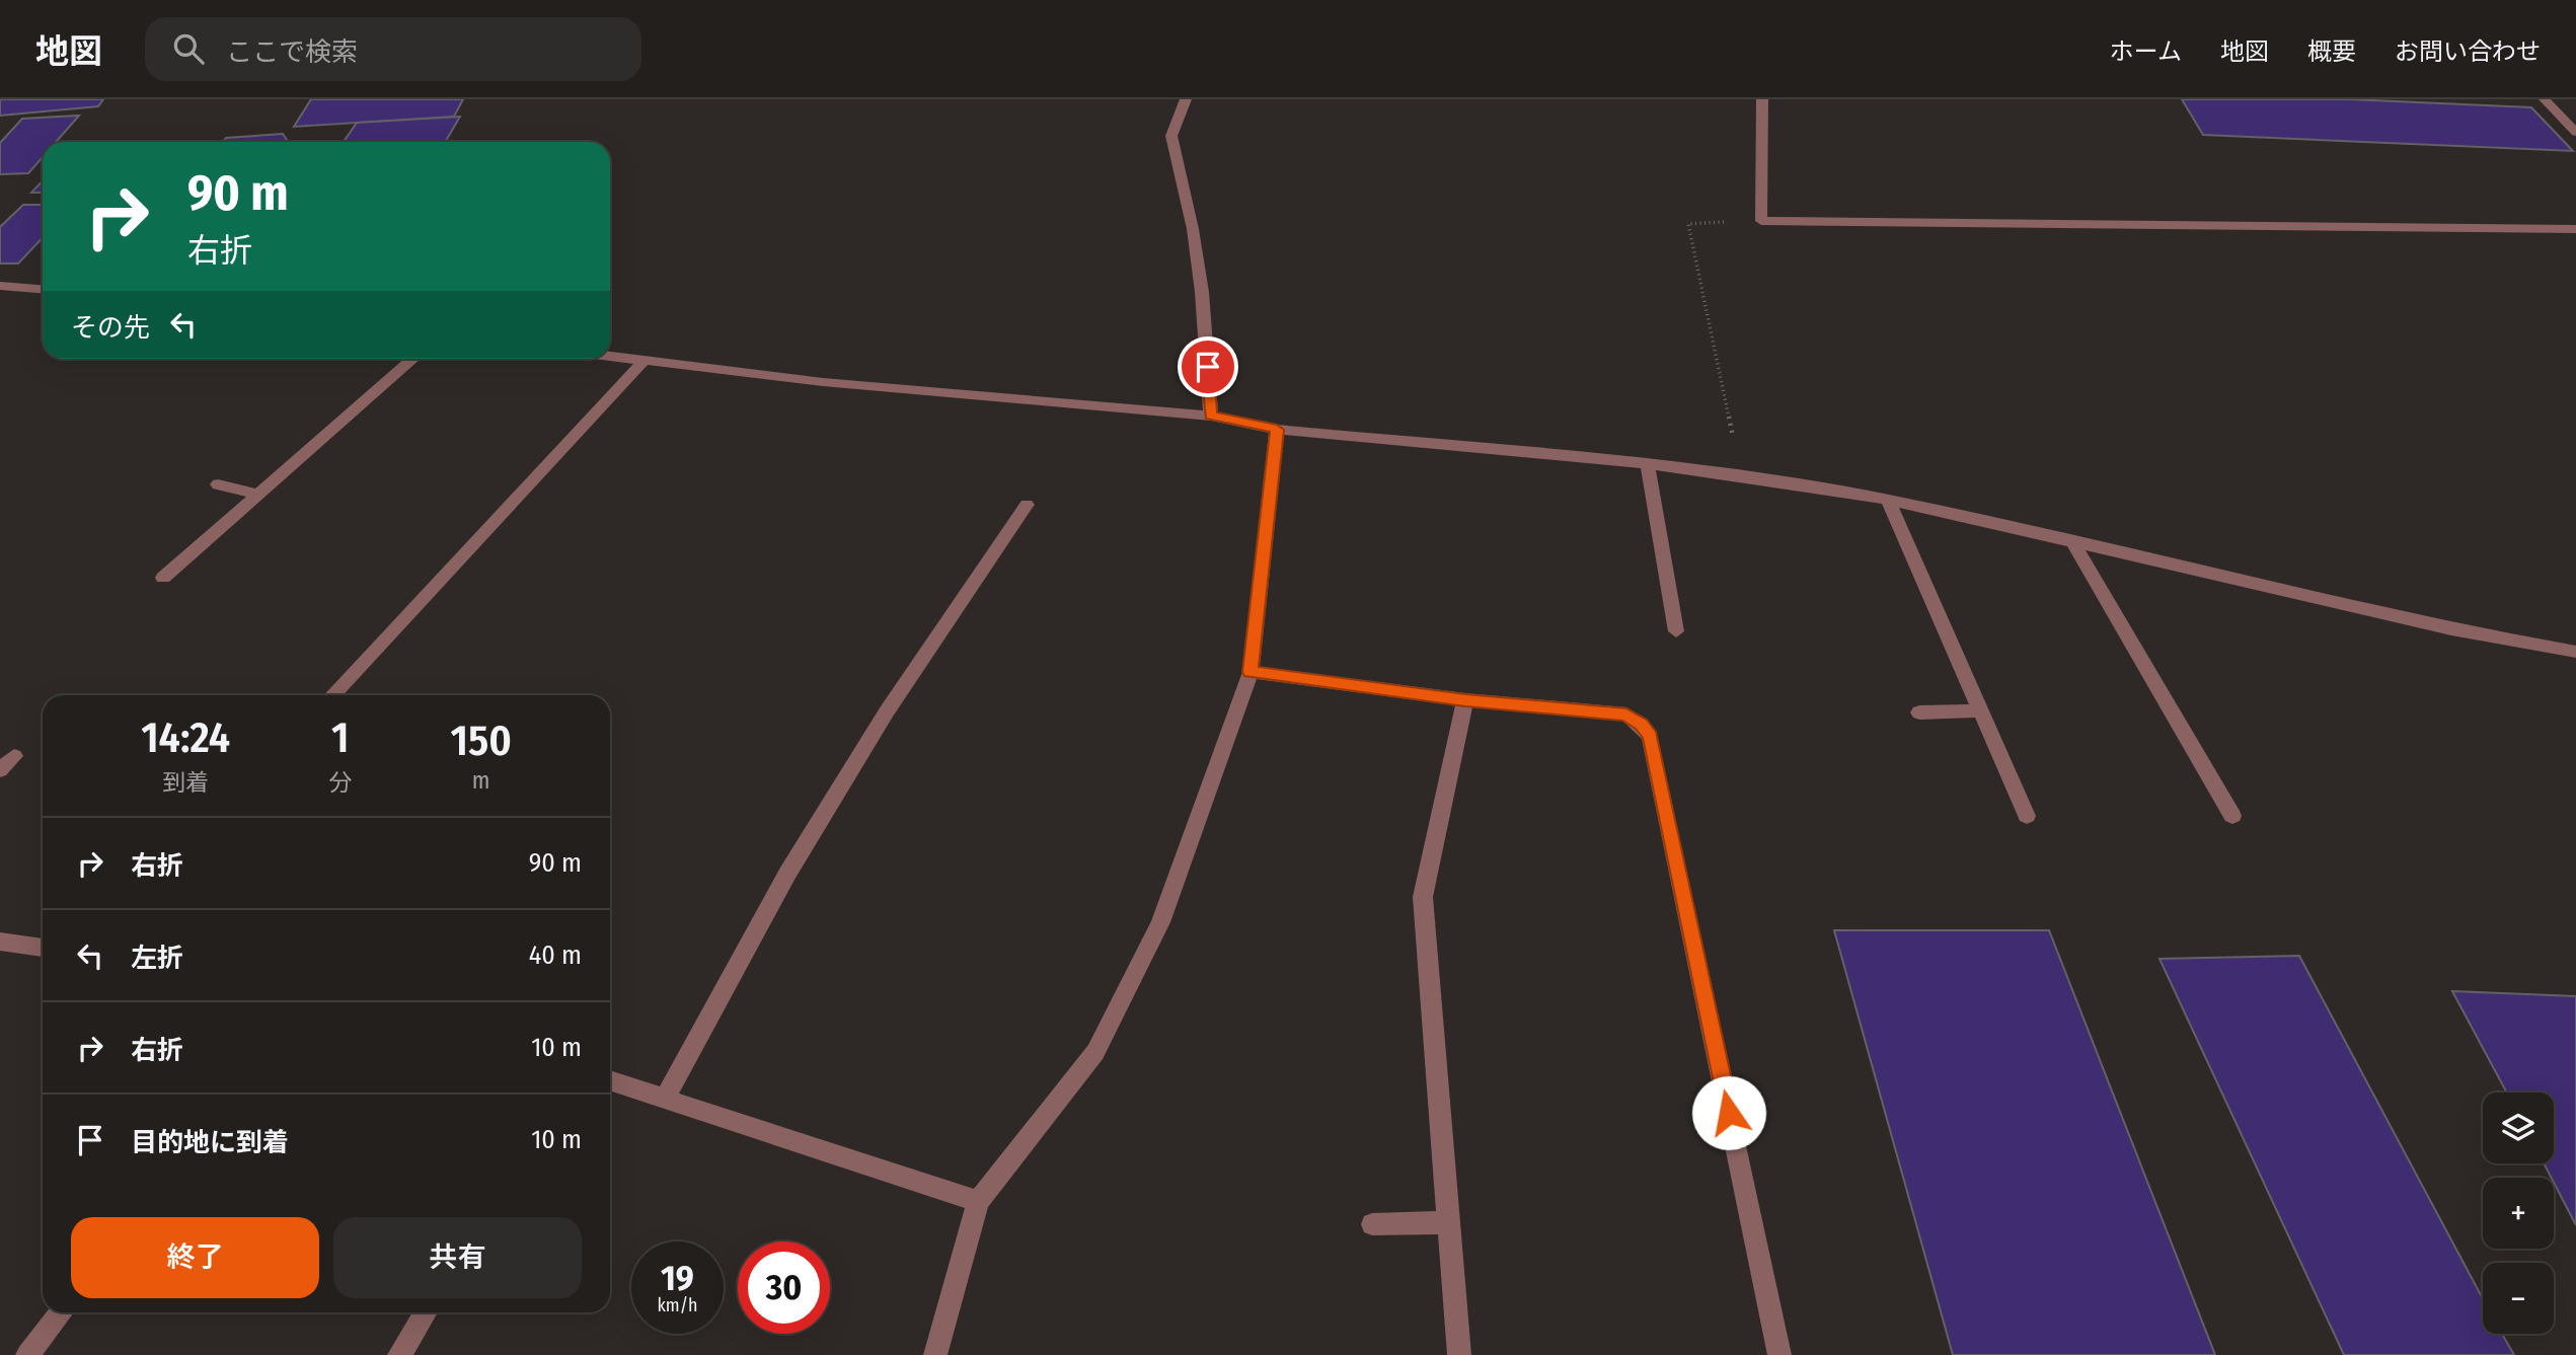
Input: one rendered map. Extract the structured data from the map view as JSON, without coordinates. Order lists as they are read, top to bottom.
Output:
{
  "page": {
    "header": "地図",
    "search": "ここで検索",
    "nav": [
      "ホーム",
      "地図",
      "概要",
      "お問い合わせ"
    ],
    "turn": ["90 m", "右折"],
    "then": "その先",
    "eta": [
      "14:24",
      "到着",
      "1",
      "分",
      "150",
      "m"
    ],
    "list": [
      {
        "name": "右折",
        "value": "90 m"
      },
      {
        "name": "左折",
        "value": "40 m"
      },
      {
        "name": "右折",
        "value": "10 m"
      },
      {
        "name": "目的地に到着",
        "value": "10 m"
      }
    ],
    "map_buttons": ["+", "−"],
    "buttons": ["終了", "共有"],
    "speed": "19 km/h",
    "limit": "30"
  }
}
